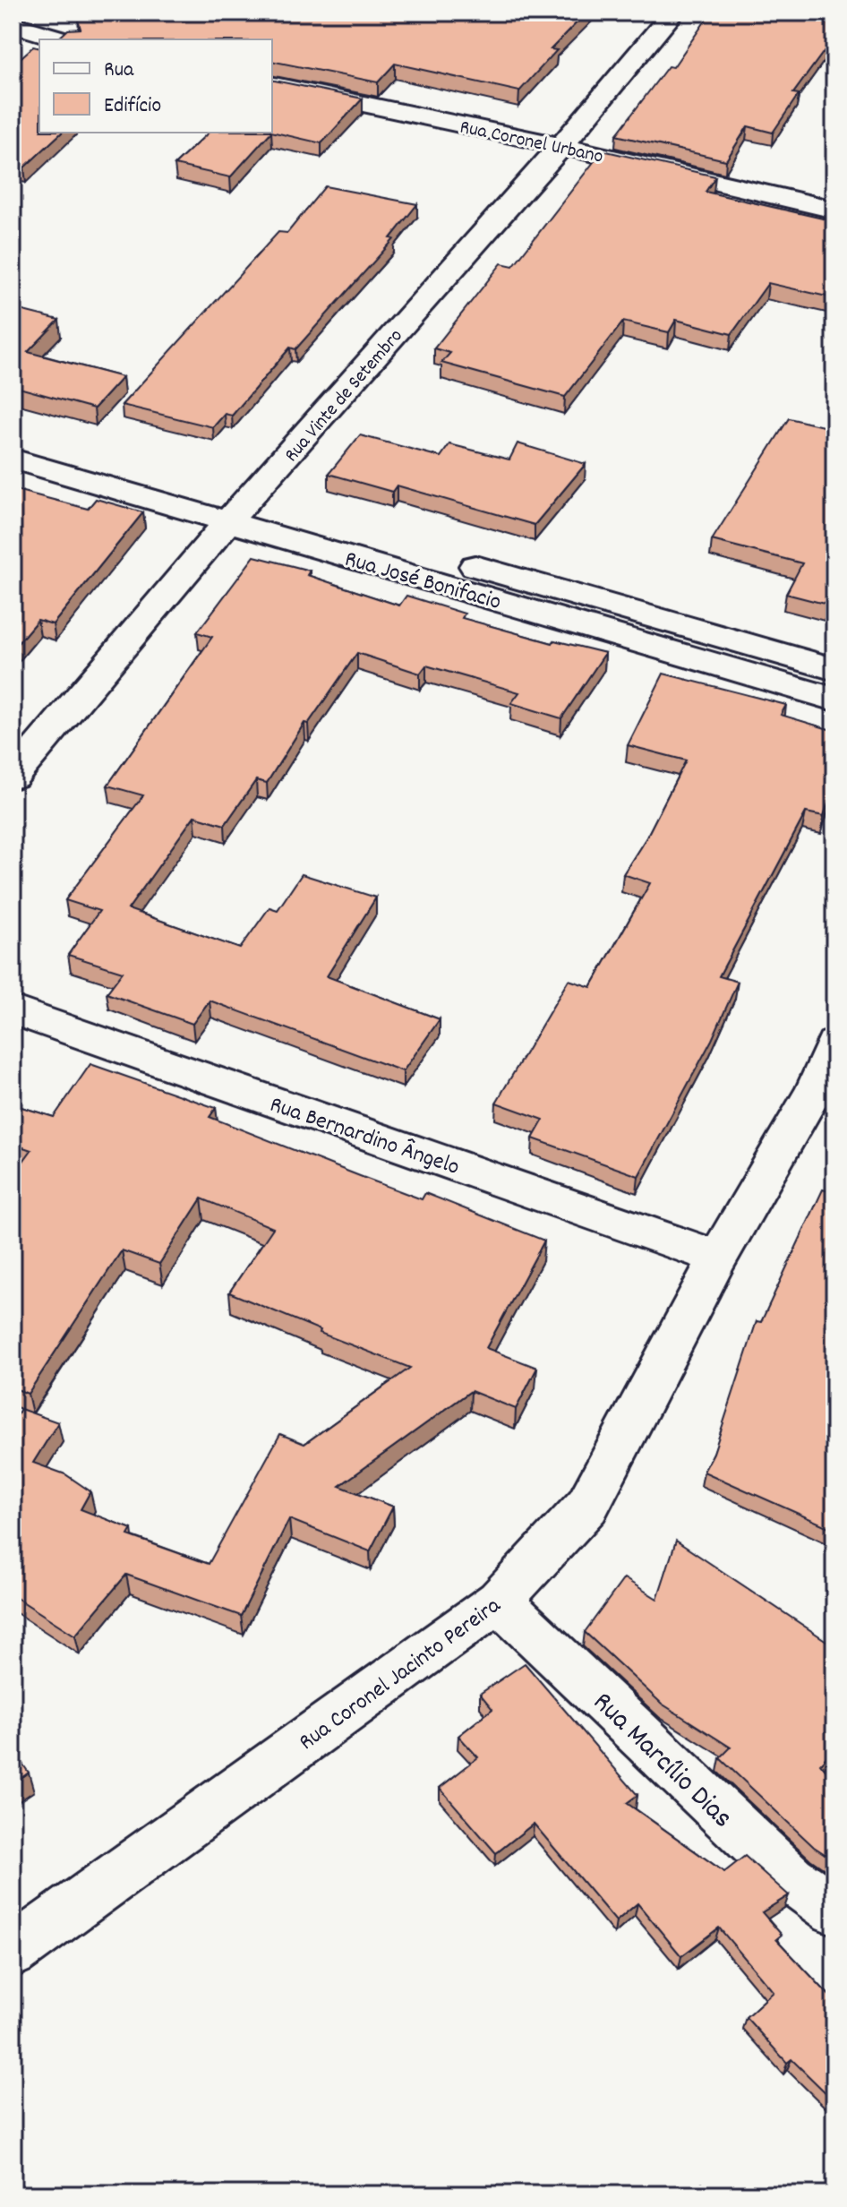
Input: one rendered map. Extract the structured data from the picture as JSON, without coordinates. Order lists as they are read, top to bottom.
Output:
{
  "streets": {
    "street": [
      "Rua Coronel Urbano",
      "Rua Vinte de Setembro",
      "Rua José Bonifacio",
      "Rua Bernardino Ângelo",
      "Rua Coronel Jacinto Pereira",
      "Rua Marcílio Dias"
    ]
  },
  "crossings": [
    ["Rua Coronel Urbano", "Rua Vinte de Setembro"],
    ["Rua Vinte de Setembro", "Rua José Bonifacio"],
    ["Rua Bernardino Ângelo", "Rua Coronel Jacinto Pereira"],
    ["Rua Coronel Jacinto Pereira", "Rua Marcílio Dias"]
  ],
  "legend": ["Rua", "Edifício"]
}
